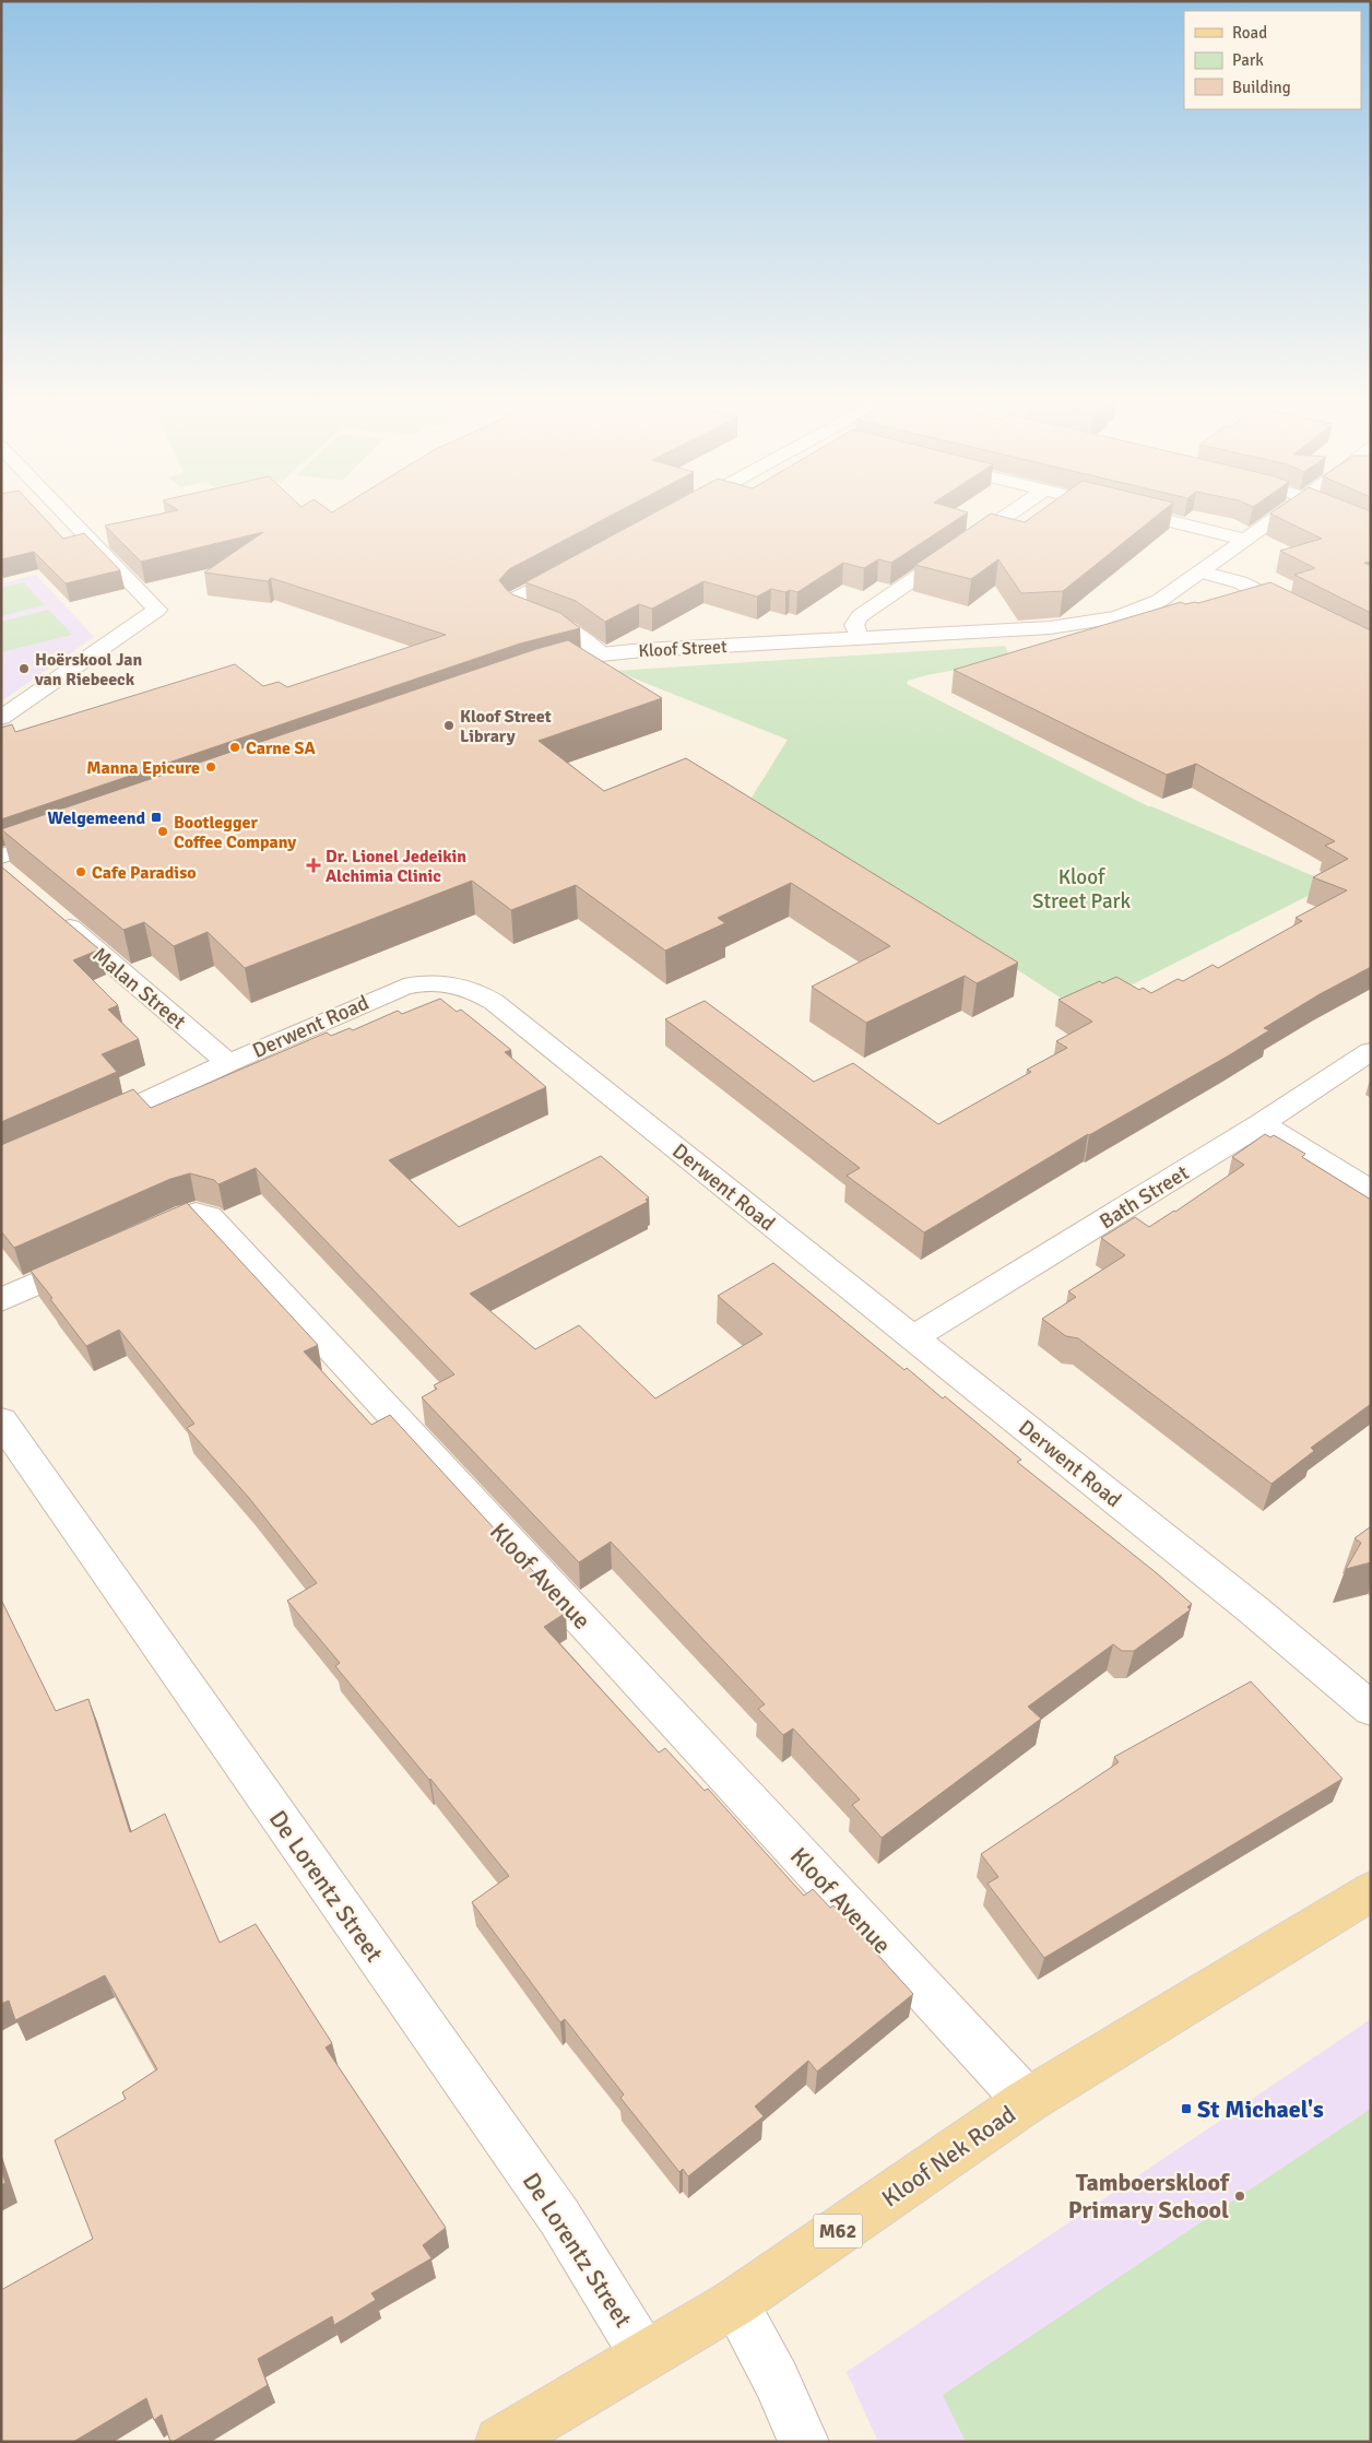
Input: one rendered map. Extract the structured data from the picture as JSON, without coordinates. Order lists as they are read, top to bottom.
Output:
{
  "streets": {
    "main road": ["Kloof Nek Road", "M62"],
    "street": [
      "Kloof Street",
      "Malan Street",
      "Derwent Road",
      "Bath Street",
      "Kloof Avenue",
      "De Lorentz Street"
    ]
  },
  "crossings": [
    ["Malan Street", "Derwent Road"],
    ["Derwent Road", "Bath Street"],
    ["Kloof Avenue", "Kloof Nek Road"],
    ["De Lorentz Street", "Kloof Nek Road"]
  ],
  "parks": ["Kloof Street Park"],
  "places": {
    "other": [
      "Hoërskool Jan van Riebeeck",
      "Kloof Street Library",
      "Carne SA",
      "Manna Epicure",
      "Bootlegger Coffee Company",
      "Cafe Paradiso",
      "Tamboerskloof Primary School"
    ],
    "transit": ["Welgemeend", "St Michael's"],
    "health": ["Dr. Lionel Jedeikin Alchimia Clinic"]
  },
  "legend": ["Road", "Park", "Building"]
}
